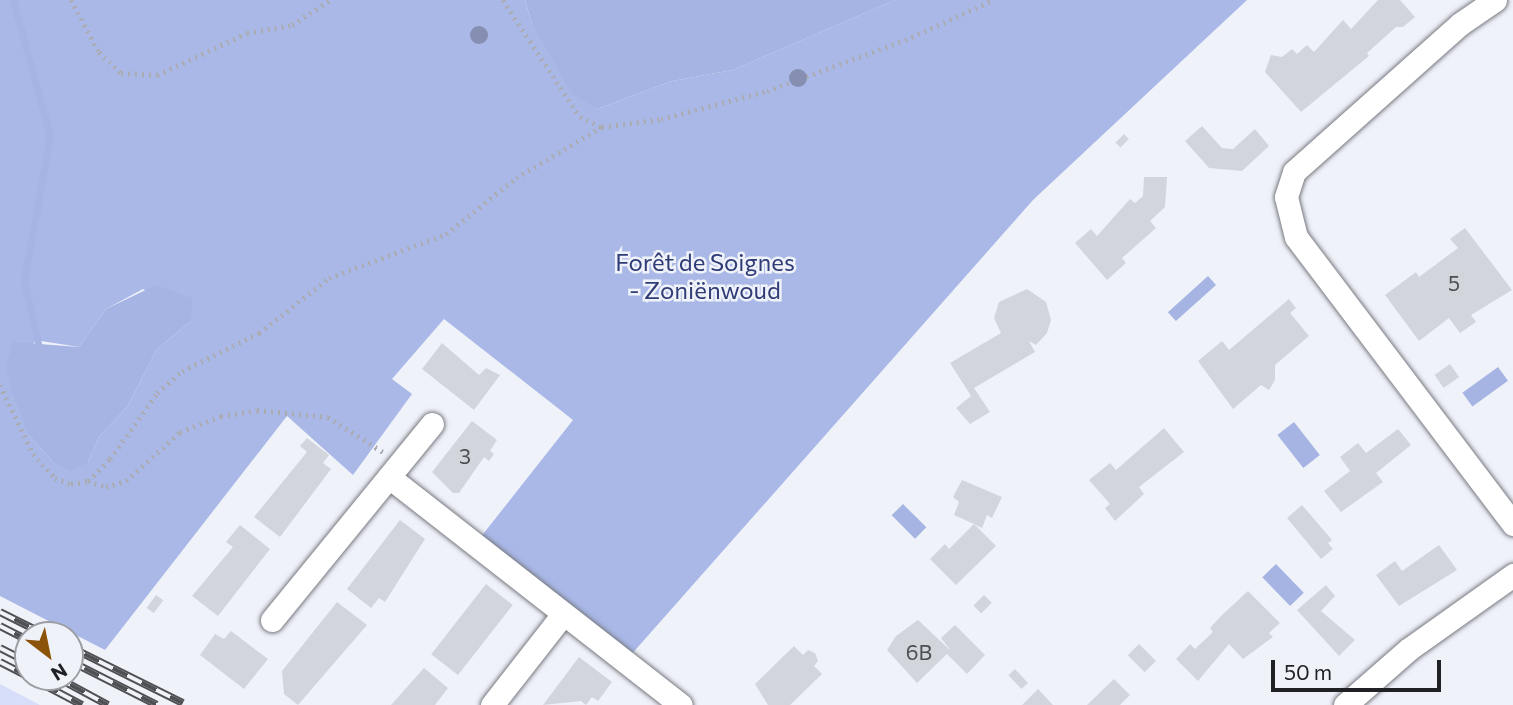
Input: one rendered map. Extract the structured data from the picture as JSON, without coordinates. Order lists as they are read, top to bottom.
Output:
{
  "parks": ["Forêt de Soignes - Zoniënwoud"],
  "house_numbers": ["5", "3", "6B"],
  "scale_bar": "50 m",
  "north": "bottom right"
}
